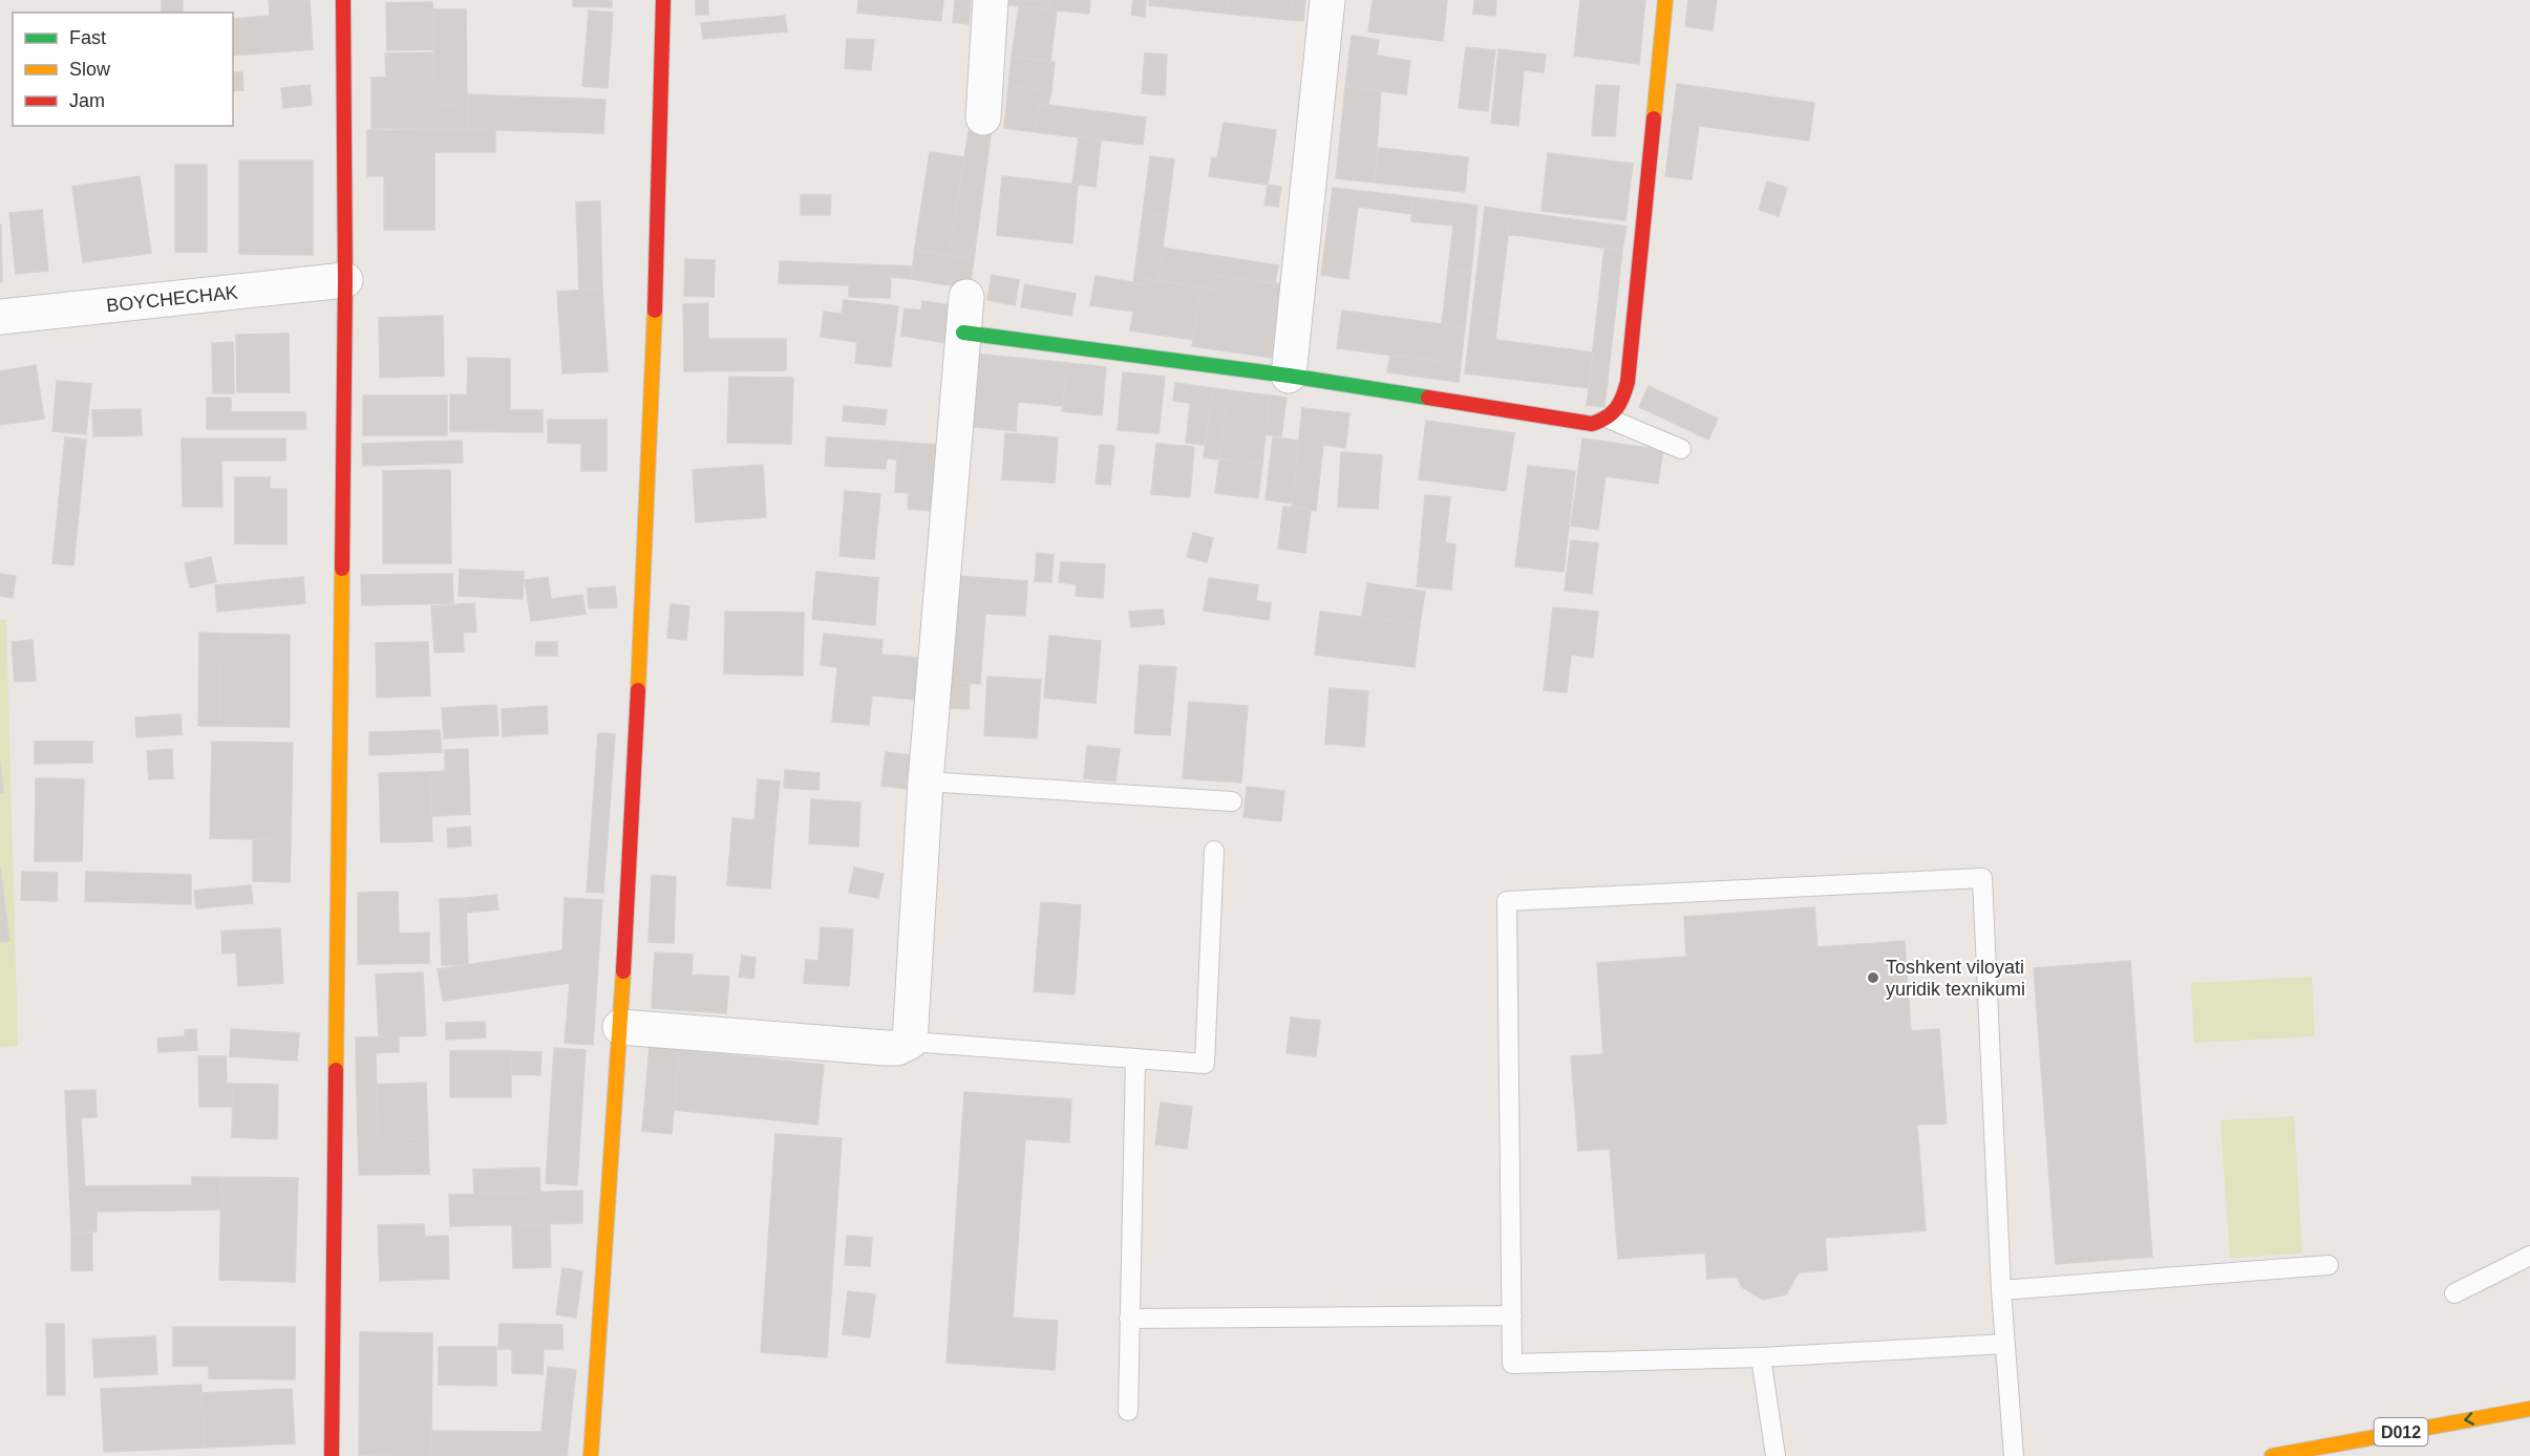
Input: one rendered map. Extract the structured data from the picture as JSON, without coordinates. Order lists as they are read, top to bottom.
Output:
{
  "streets": {
    "main road": ["D012"],
    "street": ["BOYCHECHAK"]
  },
  "places": ["Toshkent viloyati yuridik texnikumi"],
  "legend": ["Fast", "Slow", "Jam"]
}
